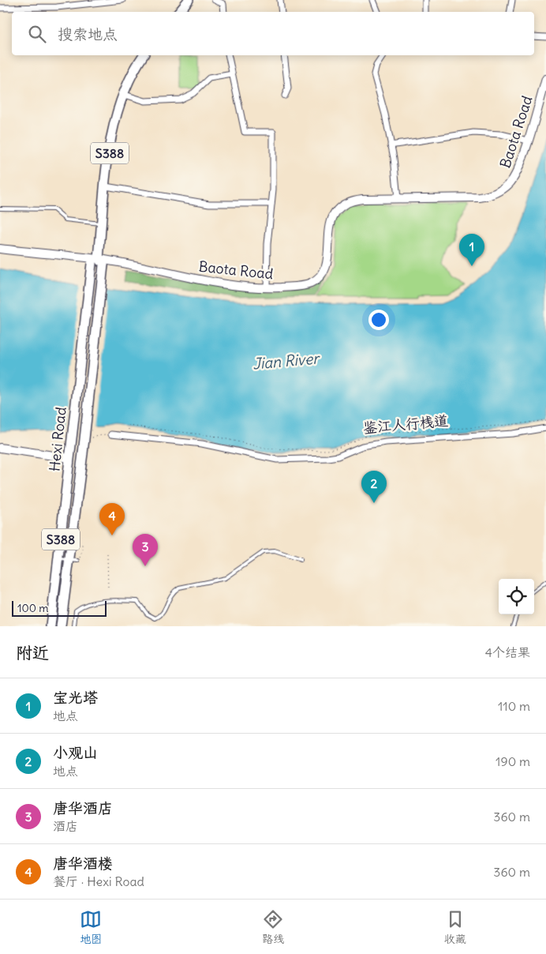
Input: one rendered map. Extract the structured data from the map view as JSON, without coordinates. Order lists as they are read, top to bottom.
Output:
{
  "streets": {
    "main road": ["S388", "Hexi Road"],
    "street": ["Baota Road"],
    "path": ["鉴江人行栈道"]
  },
  "crossings": [
    ["Baota Road", "Hexi Road"]
  ],
  "water": ["Jian River"],
  "scale_bar": "100 m",
  "page": {
    "search": "搜索地点",
    "pins": [
      "1",
      "2",
      "4",
      "3"
    ],
    "scale": "100 m",
    "heading": ["附近", "4个结果"],
    "list": [
      {
        "mark": "1",
        "name": "宝光塔",
        "note": "地点",
        "value": "110 m"
      },
      {
        "mark": "2",
        "name": "小观山",
        "note": "地点",
        "value": "190 m"
      },
      {
        "mark": "3",
        "name": "唐华酒店",
        "note": "酒店",
        "value": "360 m"
      },
      {
        "mark": "4",
        "name": "唐华酒楼",
        "note": "餐厅 · Hexi Road",
        "value": "360 m"
      }
    ],
    "nav": ["地图", "路线", "收藏"]
  }
}
